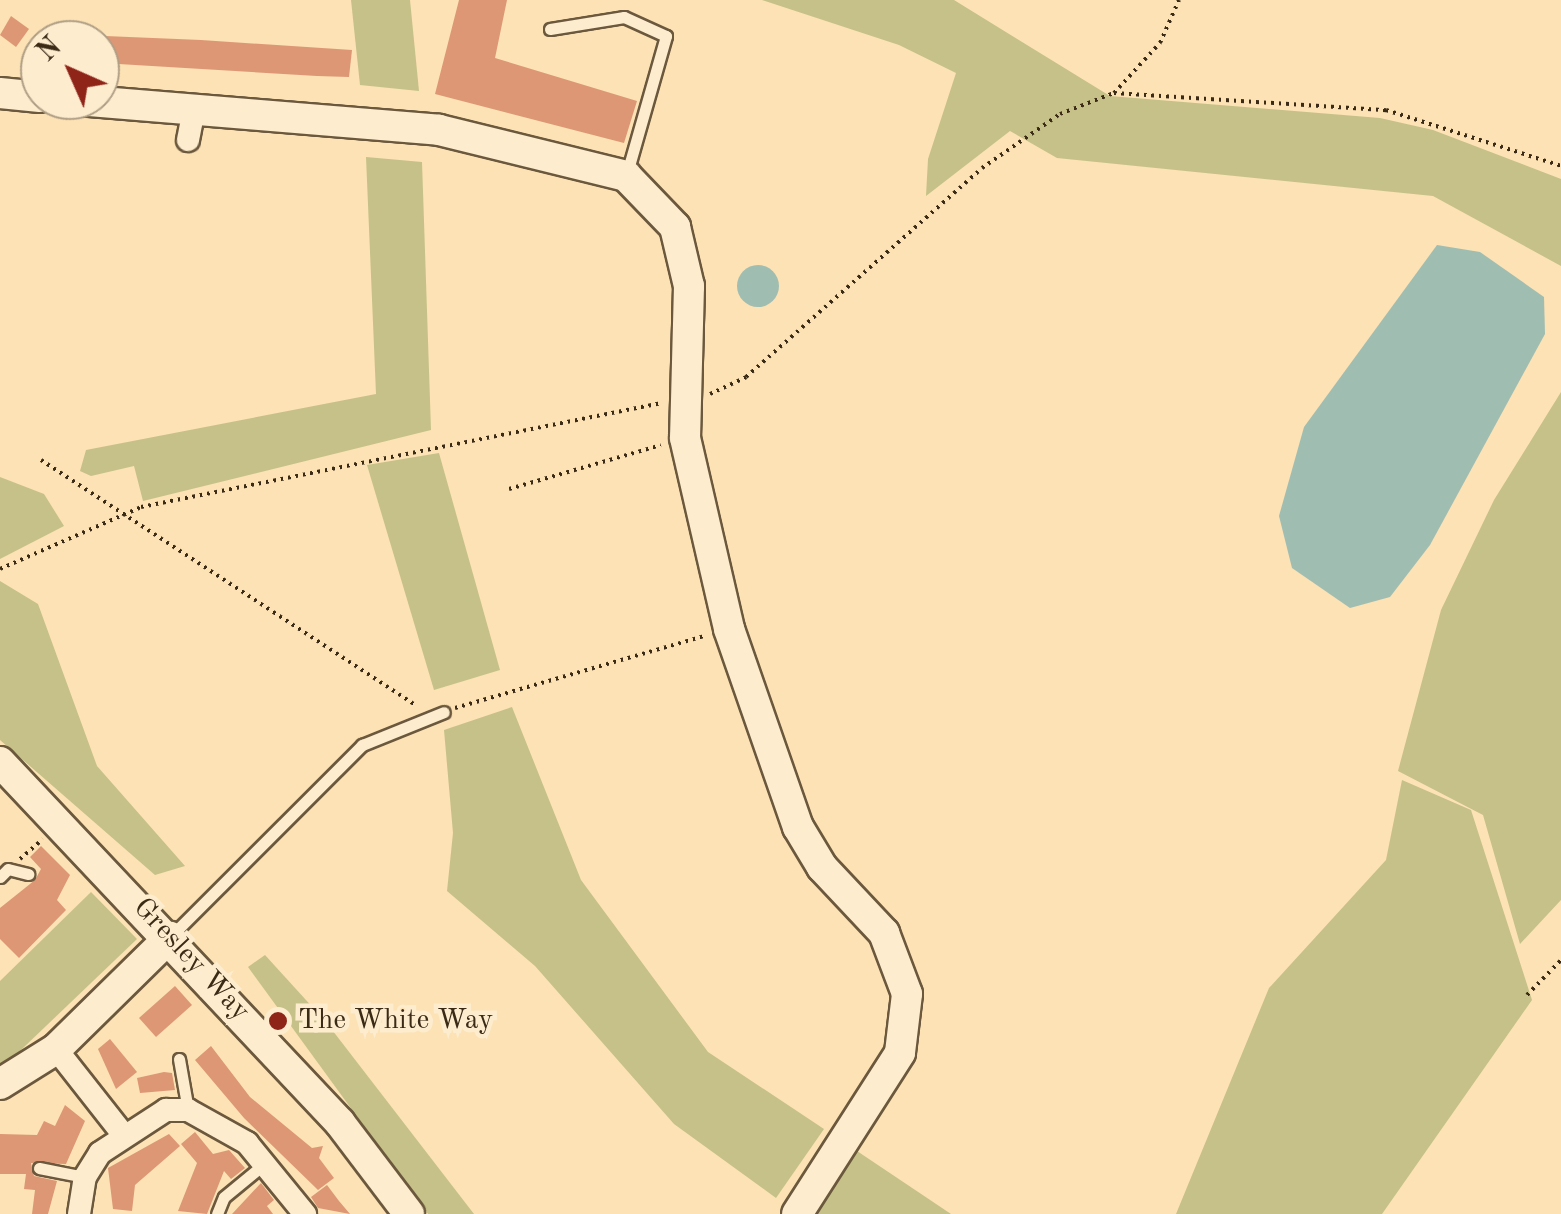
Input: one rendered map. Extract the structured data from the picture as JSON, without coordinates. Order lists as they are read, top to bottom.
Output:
{
  "streets": {
    "street": ["Gresley Way"]
  },
  "places": ["The White Way"],
  "north": "top left"
}
